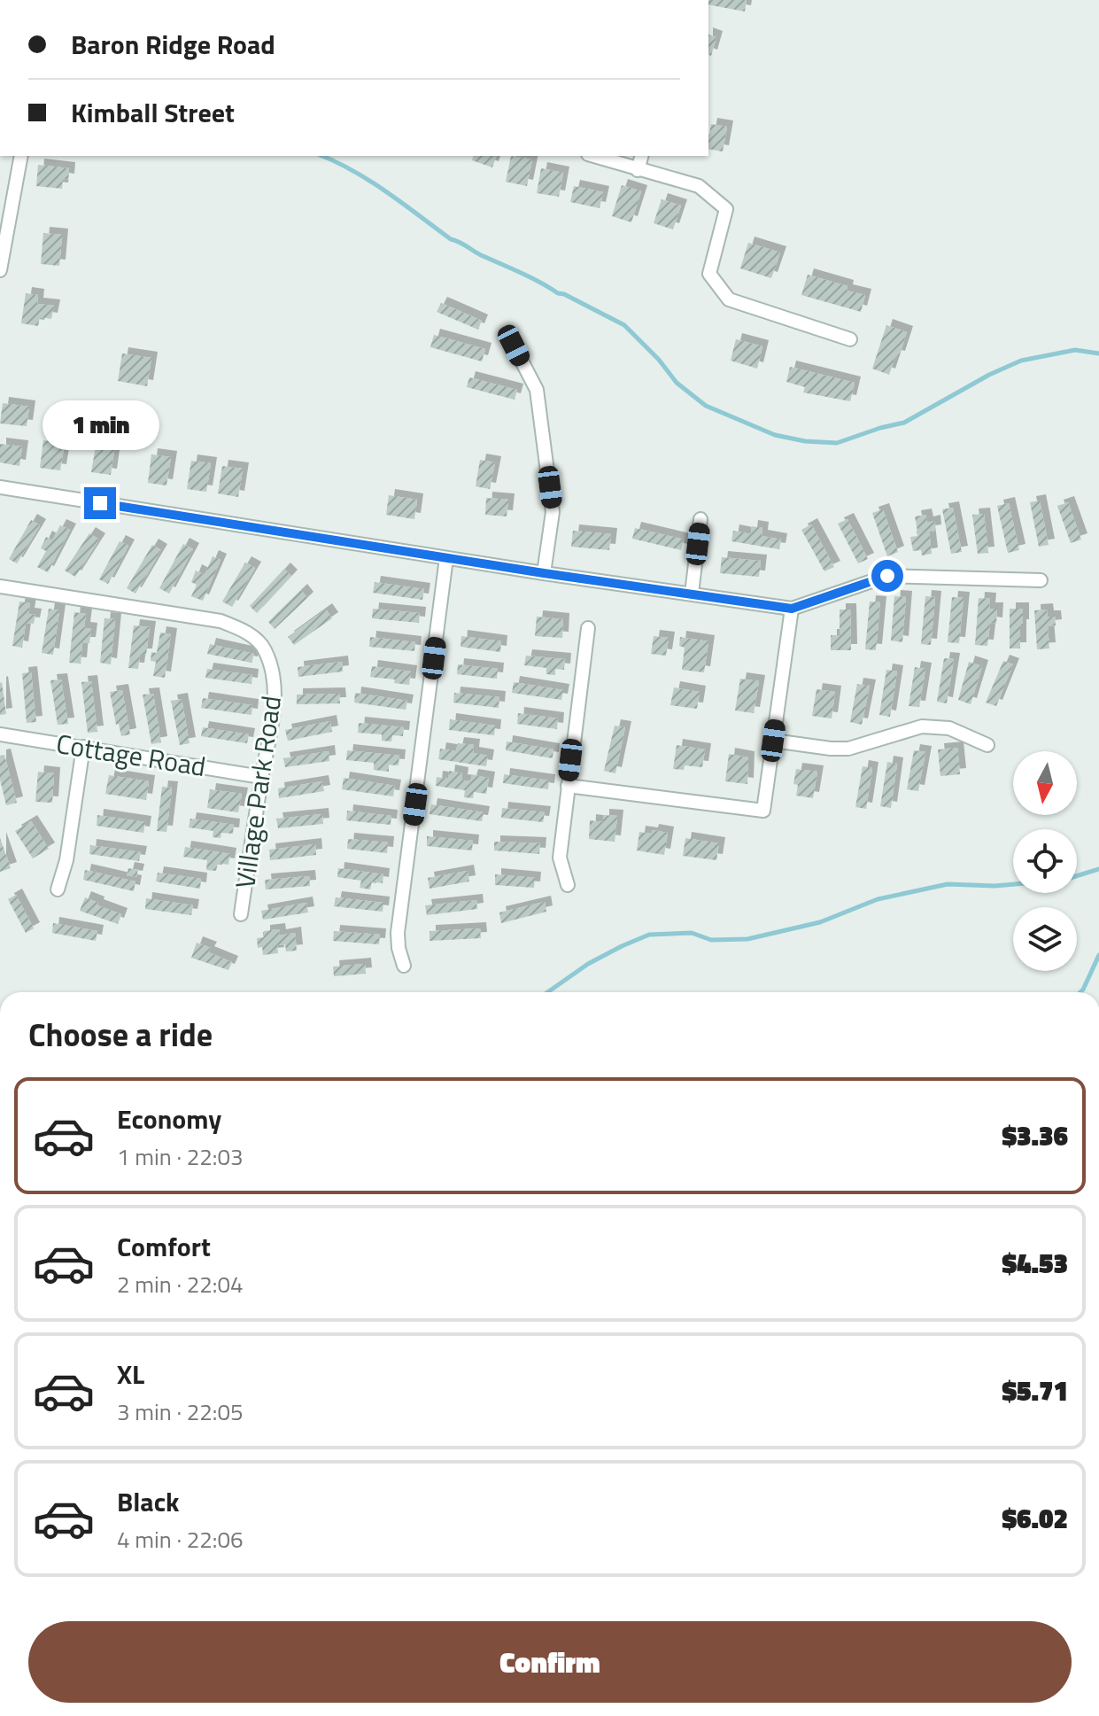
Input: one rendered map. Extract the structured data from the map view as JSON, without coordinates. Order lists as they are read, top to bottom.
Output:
{
  "streets": {
    "street": ["Cottage Road", "Village Park Road"]
  },
  "crossings": [
    ["Cottage Road", "Village Park Road"]
  ],
  "north": "bottom",
  "page": {
    "banner": ["Baron Ridge Road", "Kimball Street"],
    "bubble": "1 min",
    "heading": "Choose a ride",
    "list": [
      {
        "name": "Economy",
        "note": "1 min · 22:03",
        "value": "$3.36"
      },
      {
        "name": "Comfort",
        "note": "2 min · 22:04",
        "value": "$4.53"
      },
      {
        "name": "XL",
        "note": "3 min · 22:05",
        "value": "$5.71"
      },
      {
        "name": "Black",
        "note": "4 min · 22:06",
        "value": "$6.02"
      }
    ],
    "buttons": "Confirm"
  }
}
